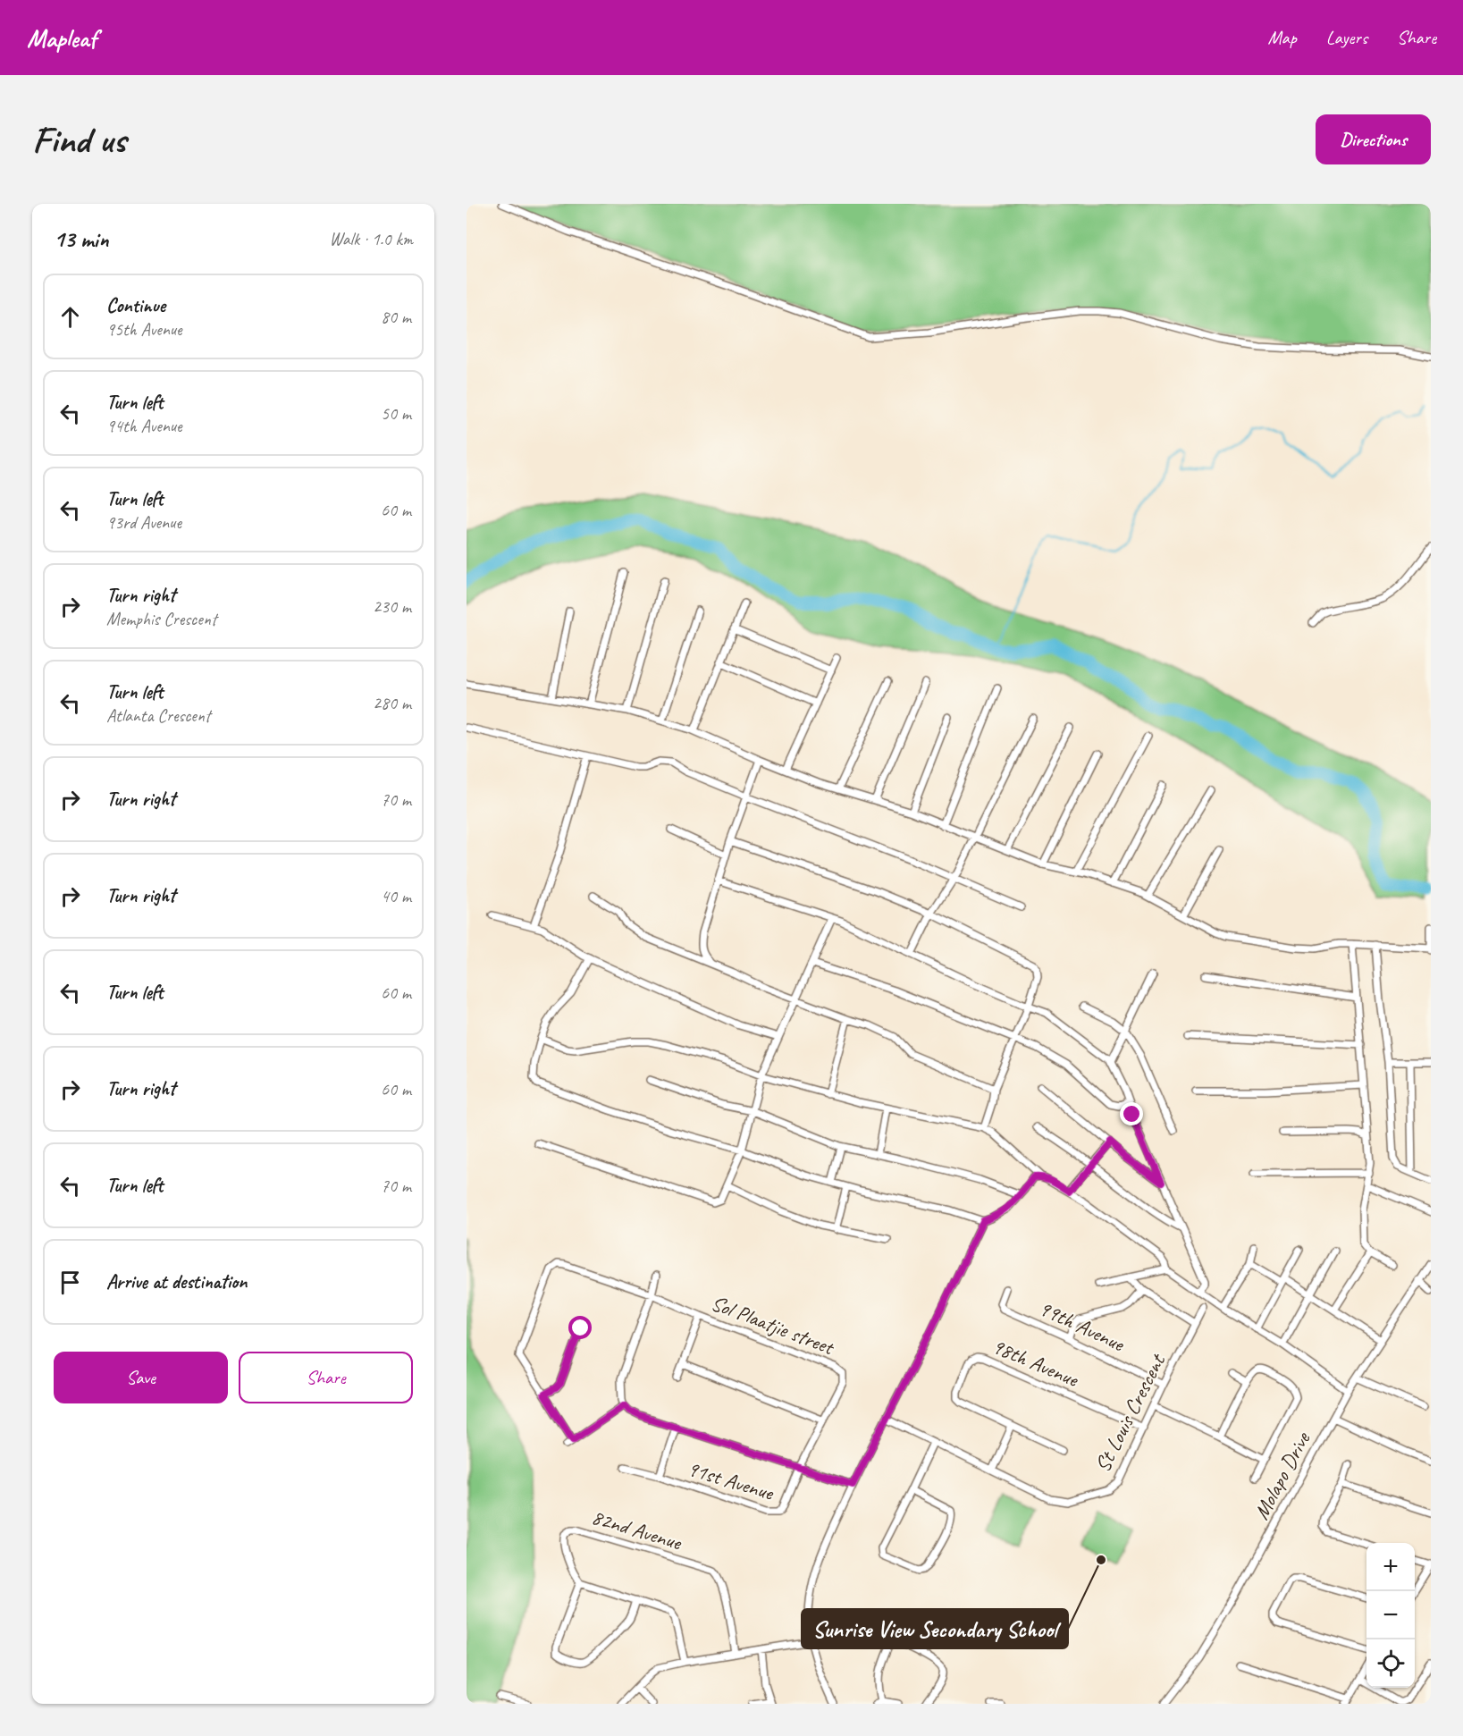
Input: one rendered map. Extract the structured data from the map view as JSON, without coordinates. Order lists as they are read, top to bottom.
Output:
{
  "streets": {
    "street": [
      "Sol Plaatjie street",
      "99th Avenue",
      "98th Avenue",
      "St Louis Crescent",
      "Molapo Drive",
      "91st Avenue",
      "82nd Avenue"
    ]
  },
  "crossings": [
    ["Sol Plaatjie street", "91st Avenue"],
    ["99th Avenue", "St Louis Crescent"],
    ["98th Avenue", "St Louis Crescent"]
  ],
  "places": ["Sunrise View Secondary School"],
  "page": {
    "header": "Mapleaf",
    "nav": ["Map", "Layers", "Share"],
    "buttons": [
      "Directions",
      ["Save", "Share"]
    ],
    "title": "Find us",
    "heading": ["13 min", "Walk · 1.0 km"],
    "list": [
      ["Continue", "95th Avenue", "80 m"],
      ["Turn left", "94th Avenue", "50 m"],
      ["Turn left", "93rd Avenue", "60 m"],
      ["Turn right", "Memphis Crescent", "230 m"],
      ["Turn left", "Atlanta Crescent", "280 m"],
      ["Turn right", "70 m"],
      ["Turn right", "40 m"],
      ["Turn left", "60 m"],
      ["Turn right", "60 m"],
      ["Turn left", "70 m"],
      "Arrive at destination"
    ],
    "map_buttons": ["+", "−"]
  }
}
